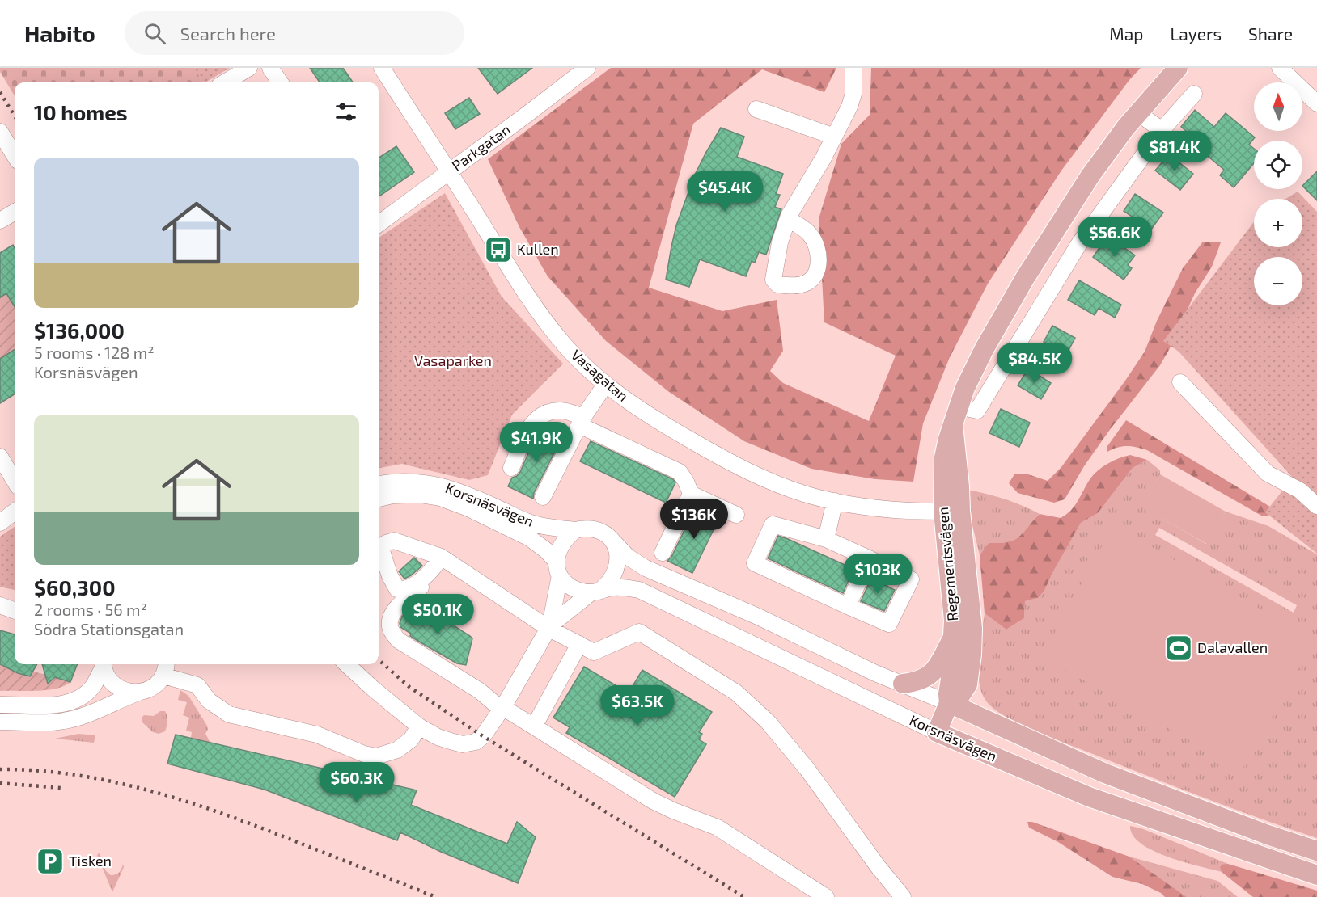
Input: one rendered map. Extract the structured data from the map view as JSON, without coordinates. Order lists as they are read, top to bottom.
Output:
{
  "streets": {
    "main road": ["Korsnäsvägen", "Regementsvägen"],
    "street": ["Parkgatan", "Vasagatan"]
  },
  "crossings": [
    ["Parkgatan", "Vasagatan"],
    ["Vasagatan", "Regementsvägen"],
    ["Korsnäsvägen", "Regementsvägen"]
  ],
  "parks": ["Vasaparken"],
  "places": {
    "bus stop": ["Kullen"],
    "sports": ["Dalavallen"],
    "parking": ["Tisken"]
  },
  "north": "top",
  "page": {
    "header": "Habito",
    "search": "Search here",
    "nav": ["Map", "Layers", "Share"],
    "map_buttons": ["+", "−"],
    "heading": "10 homes",
    "price": [
      "$81.4K",
      "$45.4K",
      "$56.6K",
      "$84.5K",
      "$41.9K",
      "$136K",
      "$103K",
      "$50.1K",
      "$63.5K",
      "$60.3K"
    ],
    "list": [
      {
        "name": "$136,000",
        "note": "5 rooms · 128 m² · Korsnäsvägen"
      },
      {
        "name": "$60,300",
        "note": "2 rooms · 56 m² · Södra Stationsgatan"
      }
    ]
  }
}
